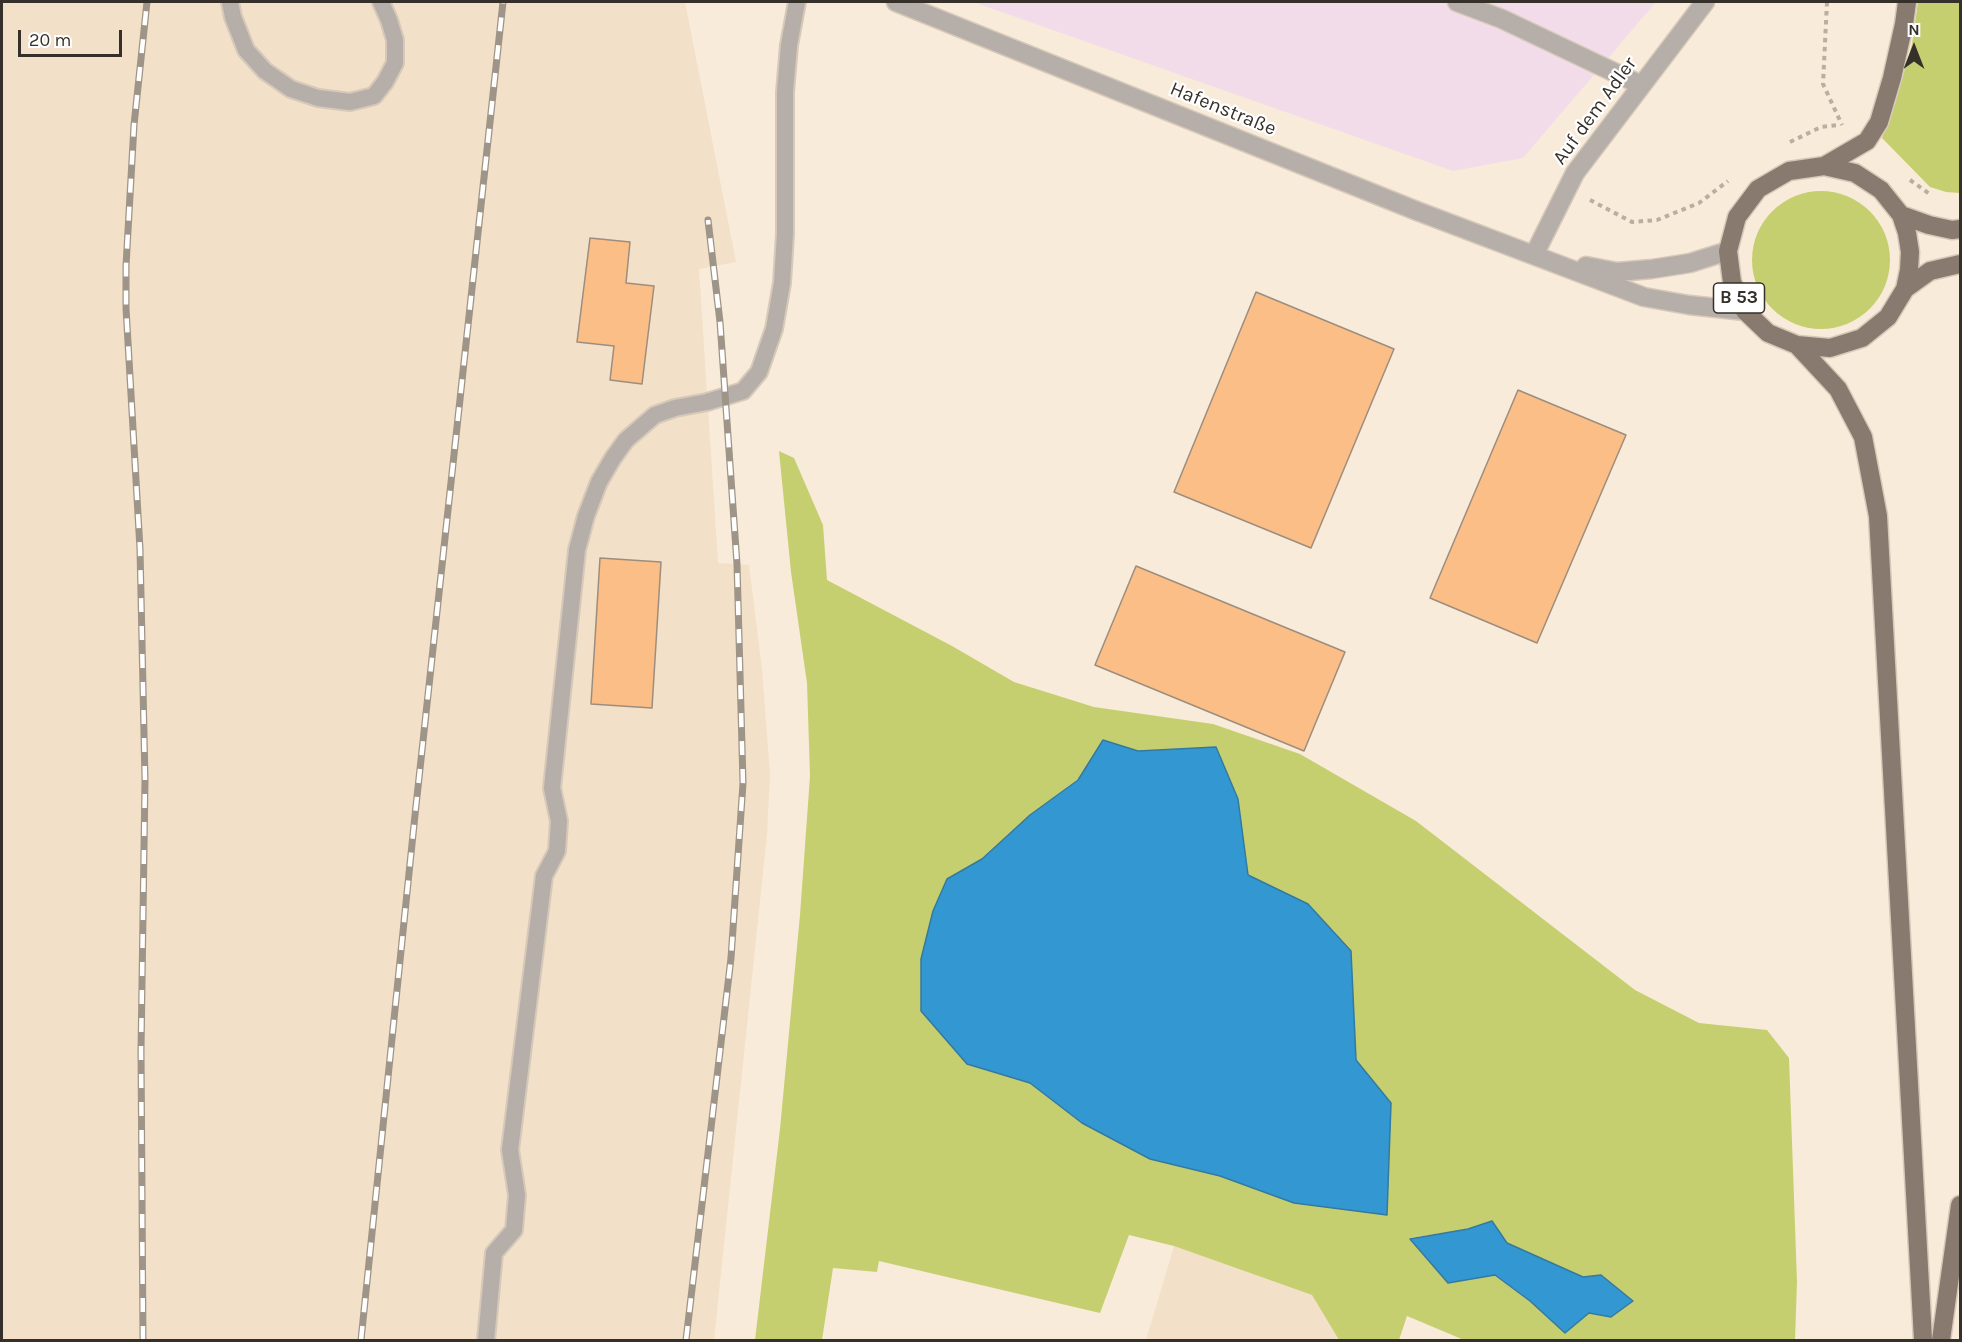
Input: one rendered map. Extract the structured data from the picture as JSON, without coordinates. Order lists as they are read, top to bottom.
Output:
{
  "streets": {
    "main road": ["B 53"],
    "street": ["Hafenstraße", "Auf dem Adler"]
  },
  "crossings": [
    ["Hafenstraße", "Auf dem Adler"],
    ["Hafenstraße", "B 53"]
  ],
  "scale_bar": "20 m",
  "north": "top"
}
